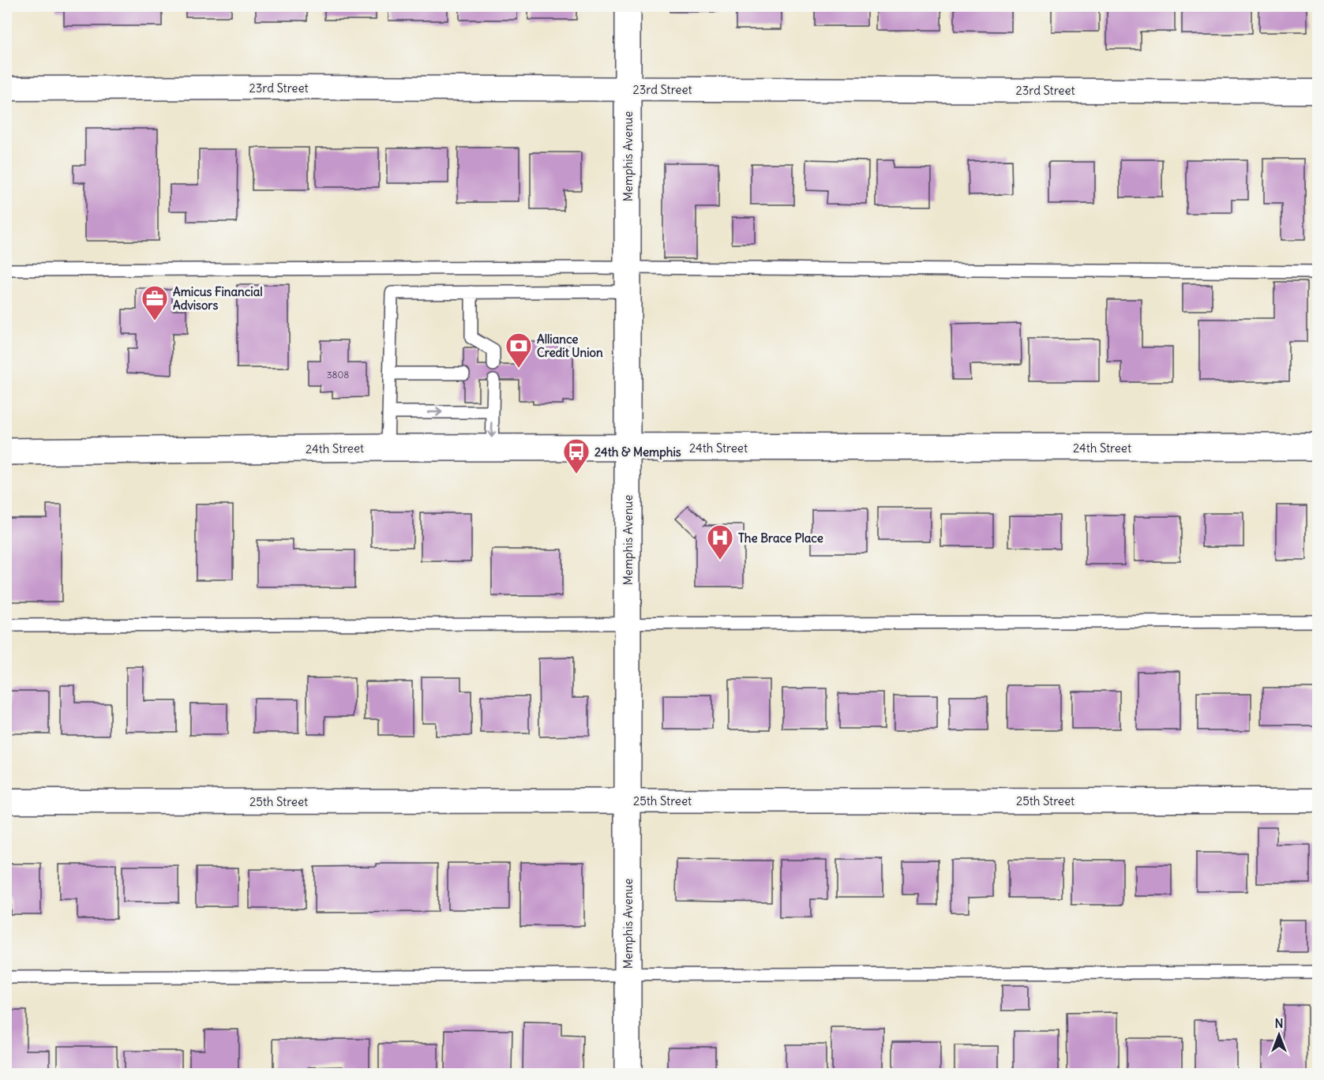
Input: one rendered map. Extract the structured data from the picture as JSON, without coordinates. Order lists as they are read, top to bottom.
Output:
{
  "streets": {
    "street": [
      "23rd Street",
      "Memphis Avenue",
      "24th Street",
      "25th Street"
    ]
  },
  "crossings": [
    ["23rd Street", "Memphis Avenue"],
    ["Memphis Avenue", "24th Street"],
    ["Memphis Avenue", "25th Street"]
  ],
  "places": {
    "office": ["Amicus Financial Advisors"],
    "bank": ["Alliance Credit Union"],
    "bus stop": ["24th & Memphis"],
    "hospital": ["The Brace Place"]
  },
  "house_numbers": ["3808"],
  "north": "top"
}
